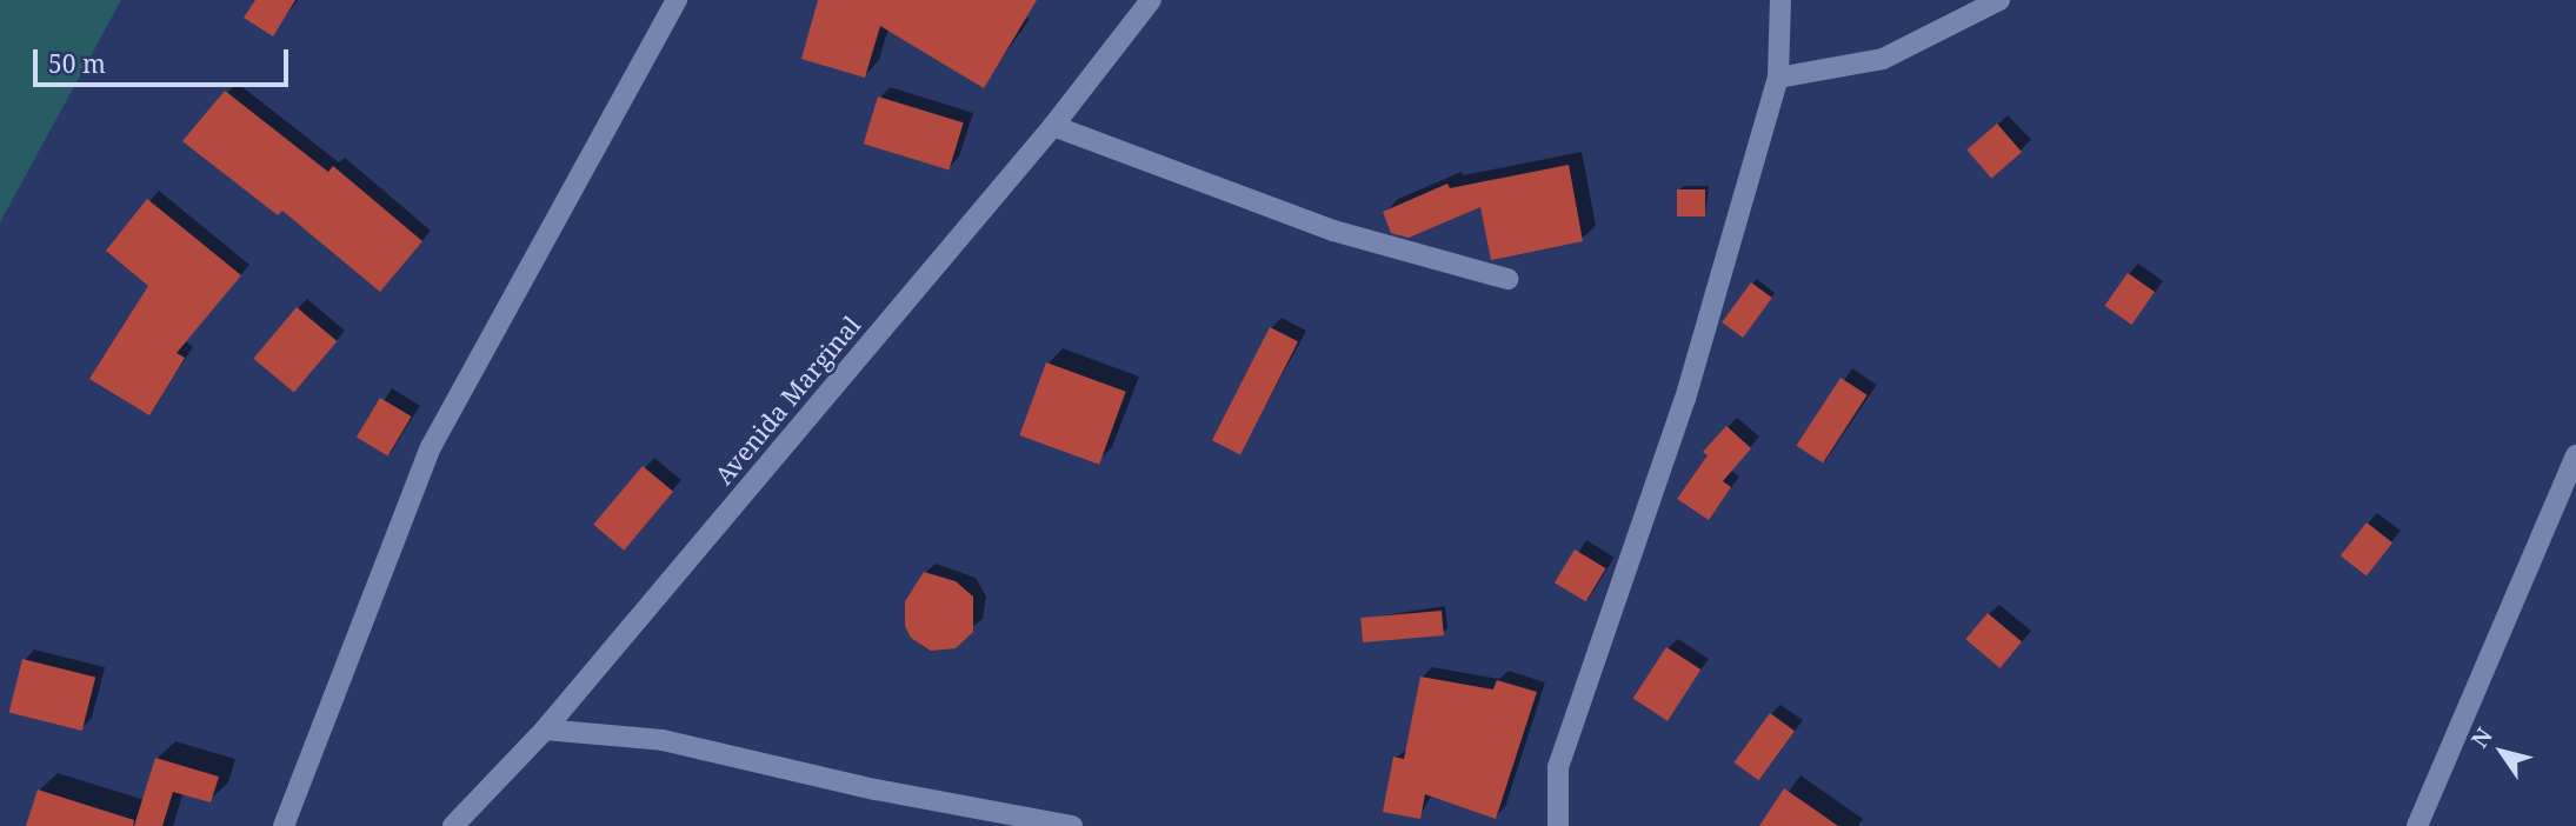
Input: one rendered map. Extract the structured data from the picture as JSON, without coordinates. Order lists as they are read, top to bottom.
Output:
{
  "streets": {
    "street": ["Avenida Marginal"]
  },
  "scale_bar": "50 m",
  "north": "top left"
}
